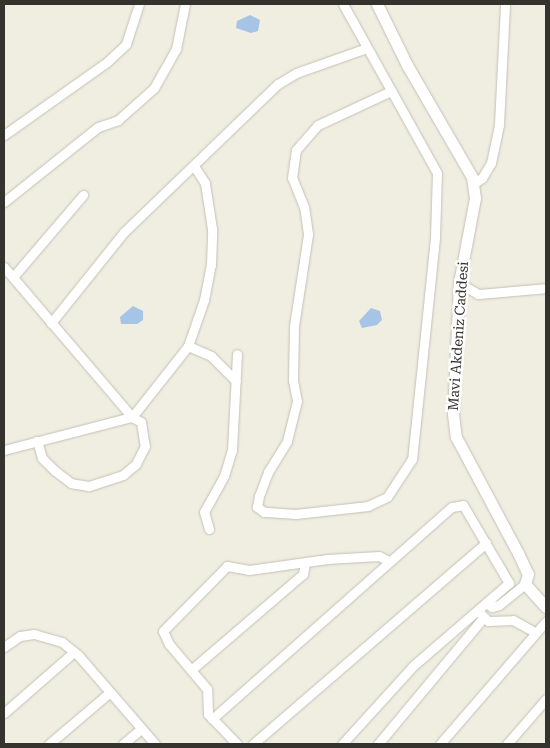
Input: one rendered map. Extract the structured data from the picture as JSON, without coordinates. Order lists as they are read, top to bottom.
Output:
{
  "streets": {
    "street": ["Mavi Akdeniz Caddesi"]
  }
}
